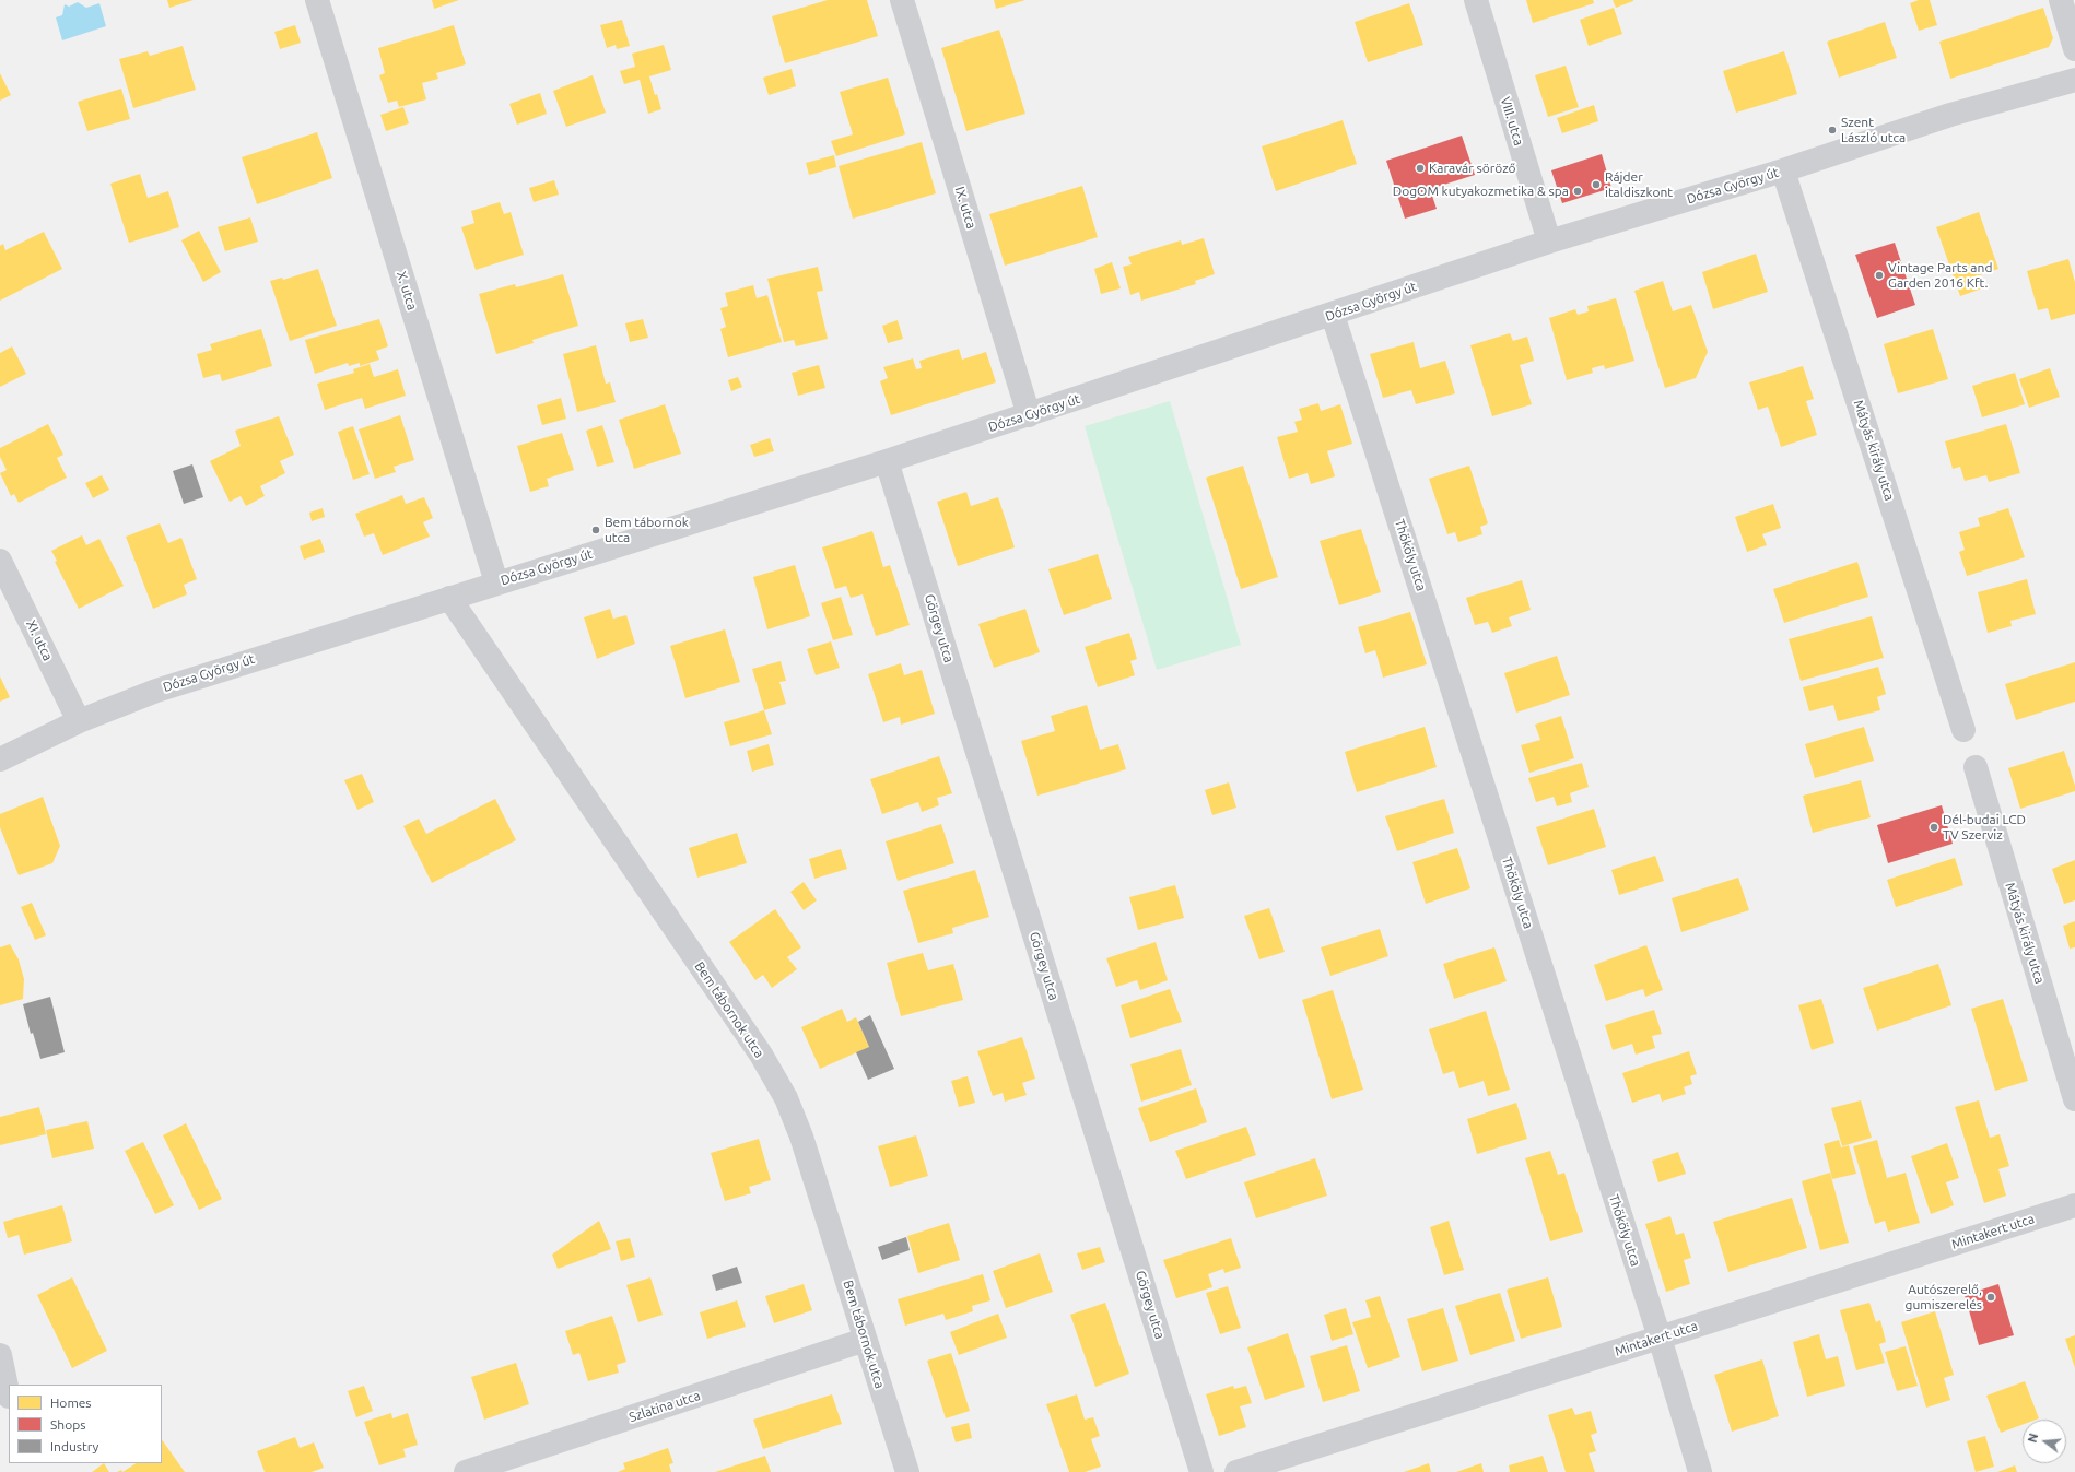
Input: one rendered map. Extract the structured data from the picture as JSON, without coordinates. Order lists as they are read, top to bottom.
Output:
{
  "streets": {
    "street": [
      "VIII. utca",
      "Dózsa György út",
      "IX. utca",
      "X. utca",
      "Mátyás király utca",
      "Thököly utca",
      "Görgey utca",
      "XI. utca",
      "Bem tábornok utca",
      "Mintakert utca",
      "Szlatina utca"
    ]
  },
  "crossings": [
    ["VIII. utca", "Dózsa György út"],
    ["Dózsa György út", "IX. utca"],
    ["Dózsa György út", "X. utca"],
    ["Dózsa György út", "Mátyás király utca"],
    ["Dózsa György út", "Thököly utca"],
    ["Dózsa György út", "Görgey utca"],
    ["Dózsa György út", "XI. utca"],
    ["Dózsa György út", "Bem tábornok utca"],
    ["Thököly utca", "Mintakert utca"],
    ["Bem tábornok utca", "Szlatina utca"]
  ],
  "places": [
    "Szent László utca",
    "Karavár söröző",
    "Rájder italdiszkont",
    "DogOM kutyakozmetika & spa",
    "Vintage Parts and Garden 2016 Kft.",
    "Bem tábornok utca",
    "Dél-budai LCD TV Szerviz",
    "Autószerelő, gumiszerelés"
  ],
  "legend": ["Homes", "Shops", "Industry"],
  "north": "left"
}
